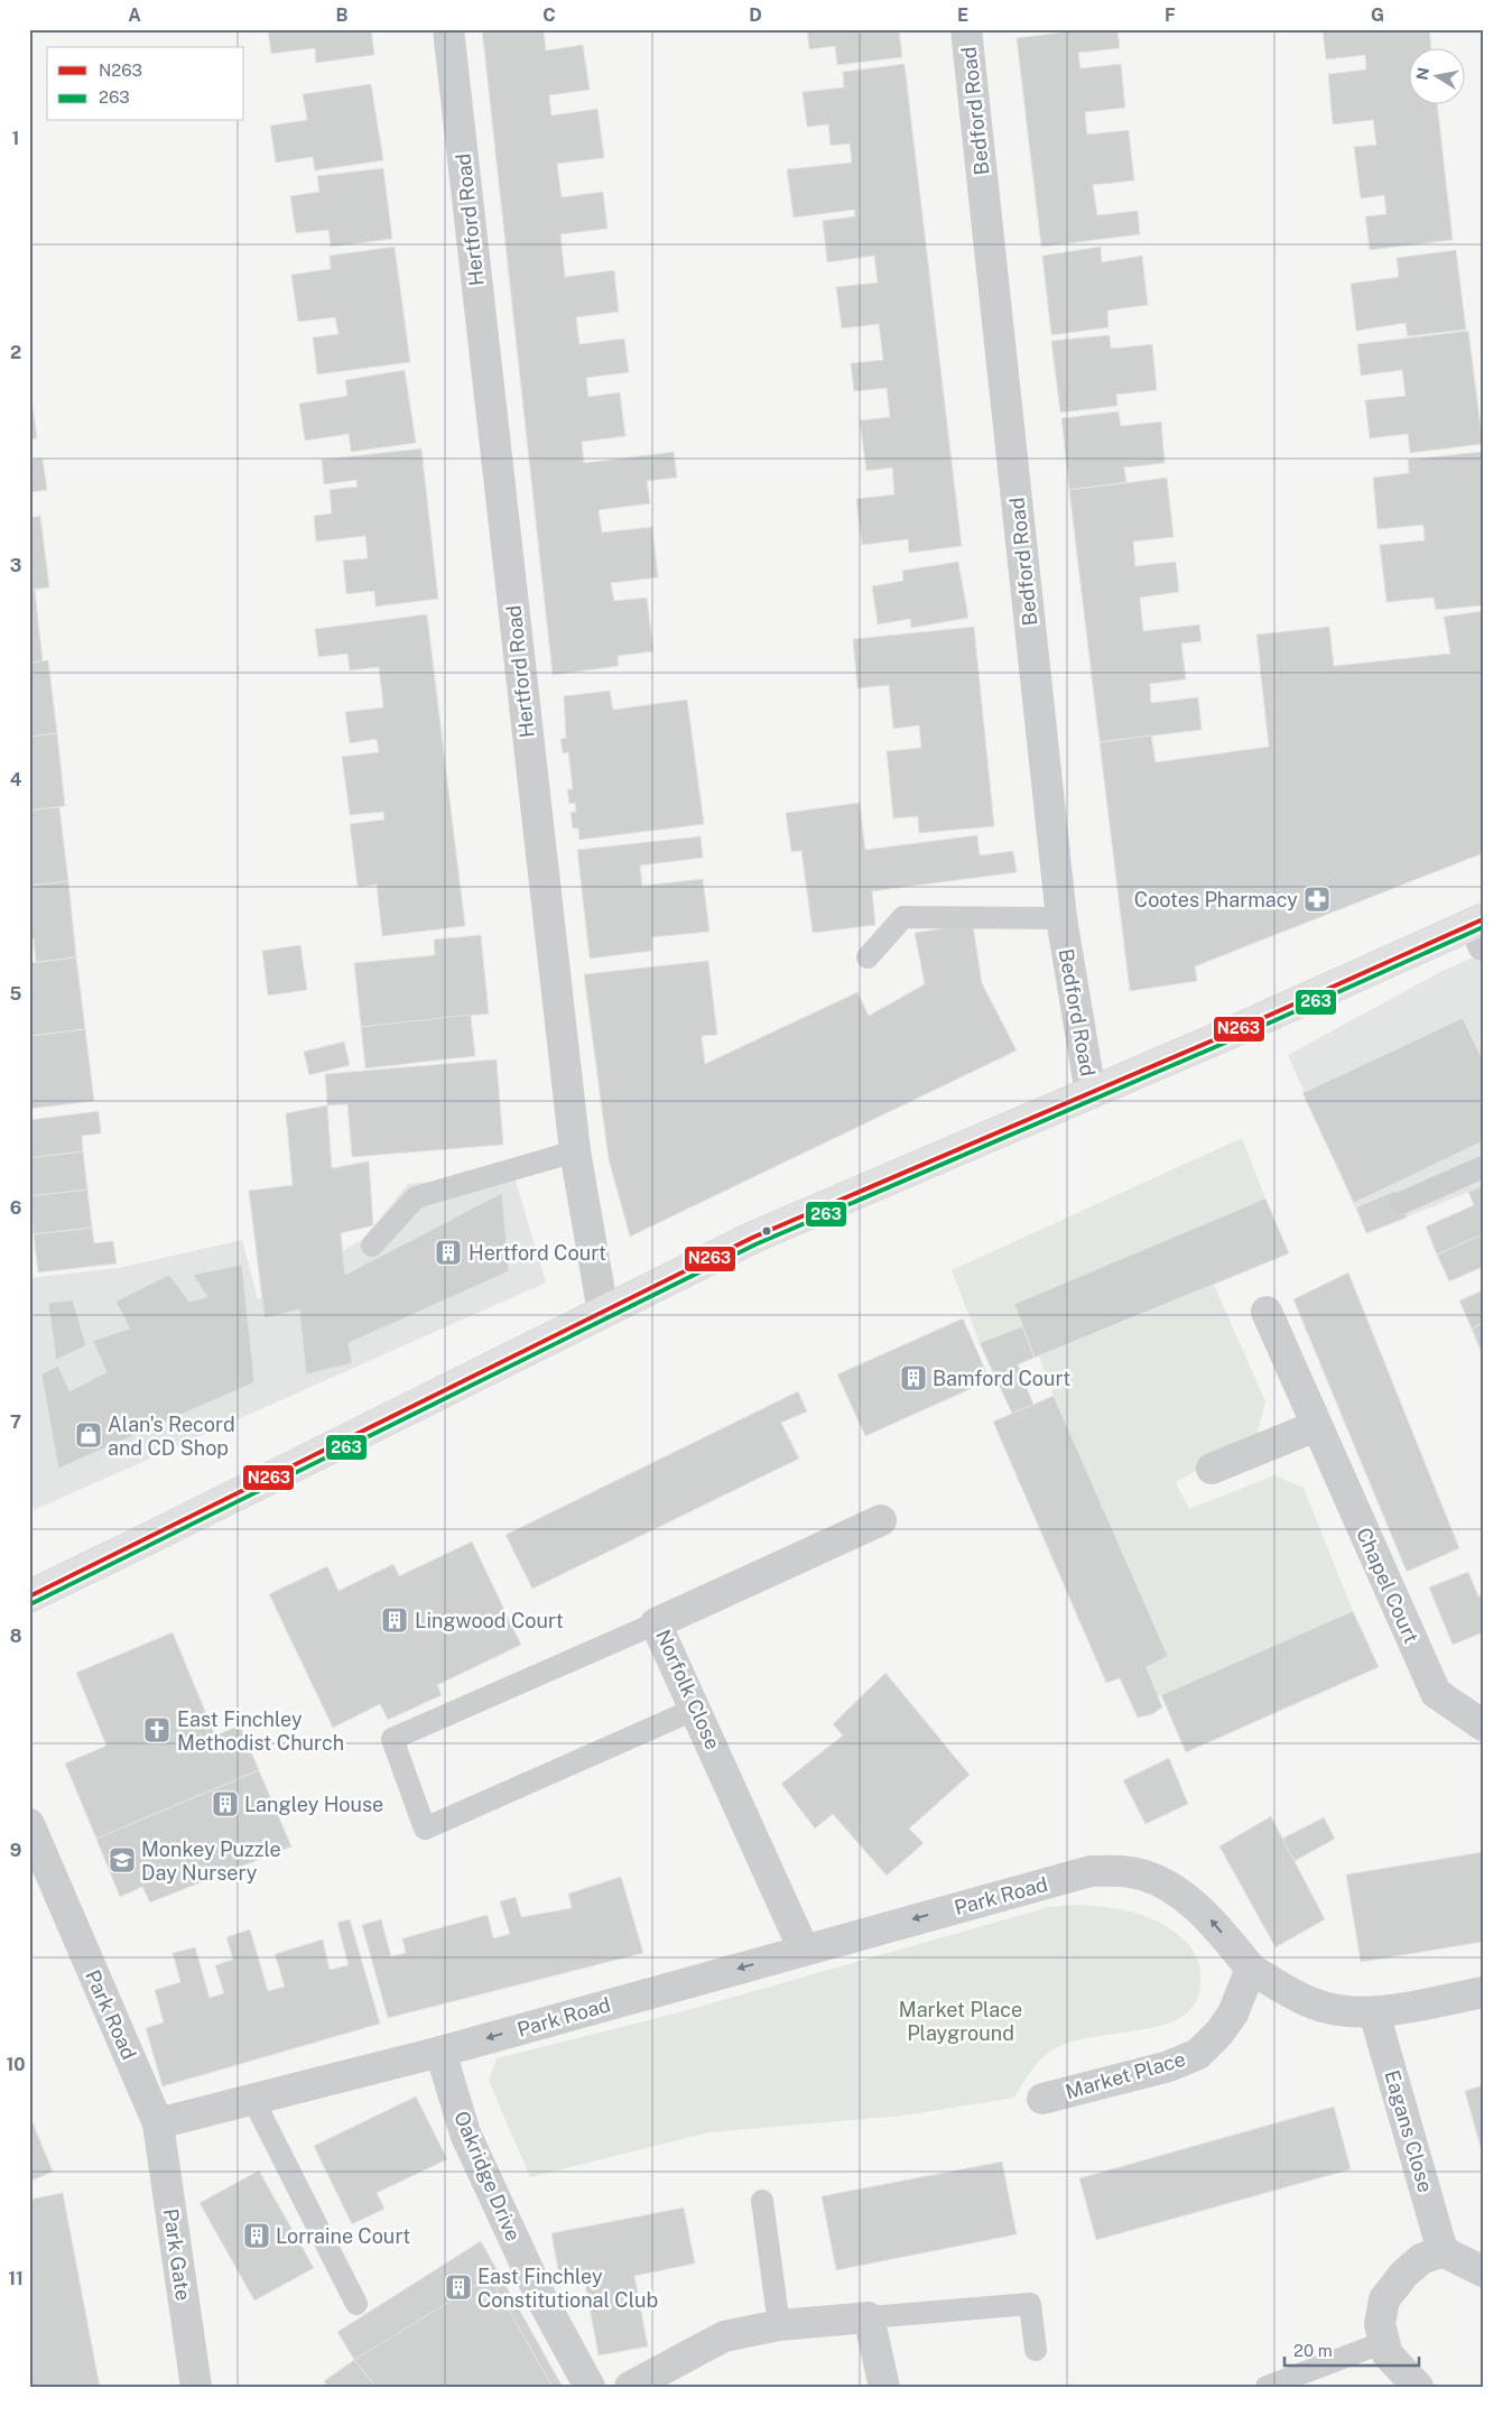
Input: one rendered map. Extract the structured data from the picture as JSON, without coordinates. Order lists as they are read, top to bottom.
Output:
{
  "streets": {
    "street": [
      "Bedford Road",
      "Hertford Road",
      "Chapel Court",
      "Norfolk Close",
      "Park Road",
      "Market Place",
      "Eagans Close",
      "Oakridge Drive",
      "Park Gate"
    ]
  },
  "crossings": [
    ["Norfolk Close", "Park Road"],
    ["Park Road", "Market Place"],
    ["Park Road", "Oakridge Drive"],
    ["Park Road", "Park Gate"]
  ],
  "one_way": ["Park Road"],
  "parks": ["Market Place Playground"],
  "places": {
    "pharmacy": ["Cootes Pharmacy"],
    "building": [
      "Hertford Court",
      "Bamford Court",
      "Lingwood Court",
      "Langley House",
      "Lorraine Court",
      "East Finchley Constitutional Club"
    ],
    "shop": ["Alan's Record and CD Shop"],
    "church": ["East Finchley Methodist Church"],
    "school or university": ["Monkey Puzzle Day Nursery"]
  },
  "lines": ["transit line N263", "transit line 263"],
  "legend": ["N263", "263"],
  "scale_bar": "20 m",
  "north": "left",
  "grid": {
    "columns": [
      "A",
      "B",
      "C",
      "D",
      "E",
      "F",
      "G"
    ],
    "rows": [
      "1",
      "2",
      "3",
      "4",
      "5",
      "6",
      "7",
      "8",
      "9",
      "10",
      "11"
    ]
  }
}
